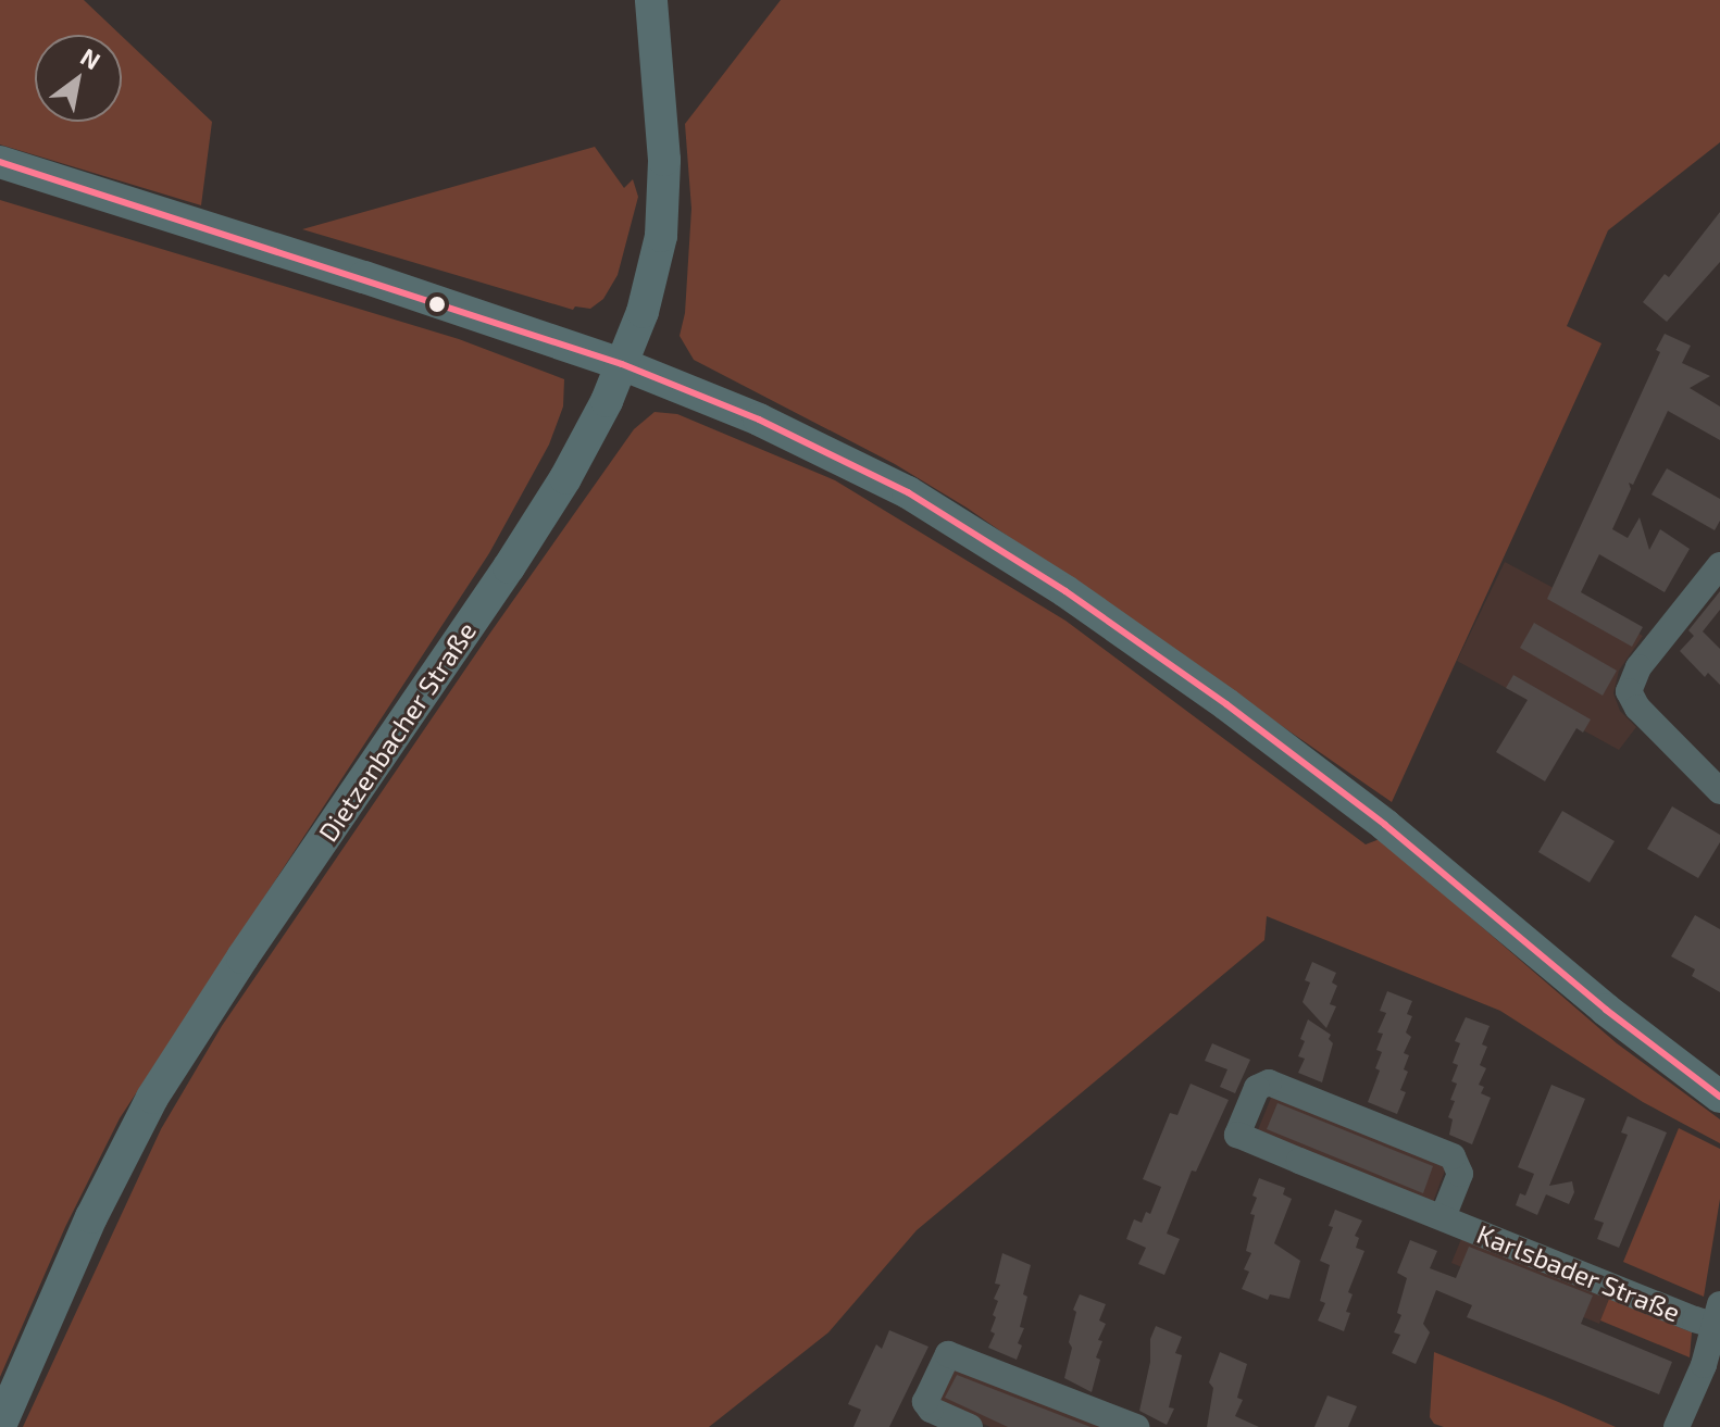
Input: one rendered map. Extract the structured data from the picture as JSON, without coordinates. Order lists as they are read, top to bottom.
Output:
{
  "streets": {
    "main road": ["Dietzenbacher Straße"],
    "street": ["Karlsbader Straße"]
  },
  "north": "top right"
}
